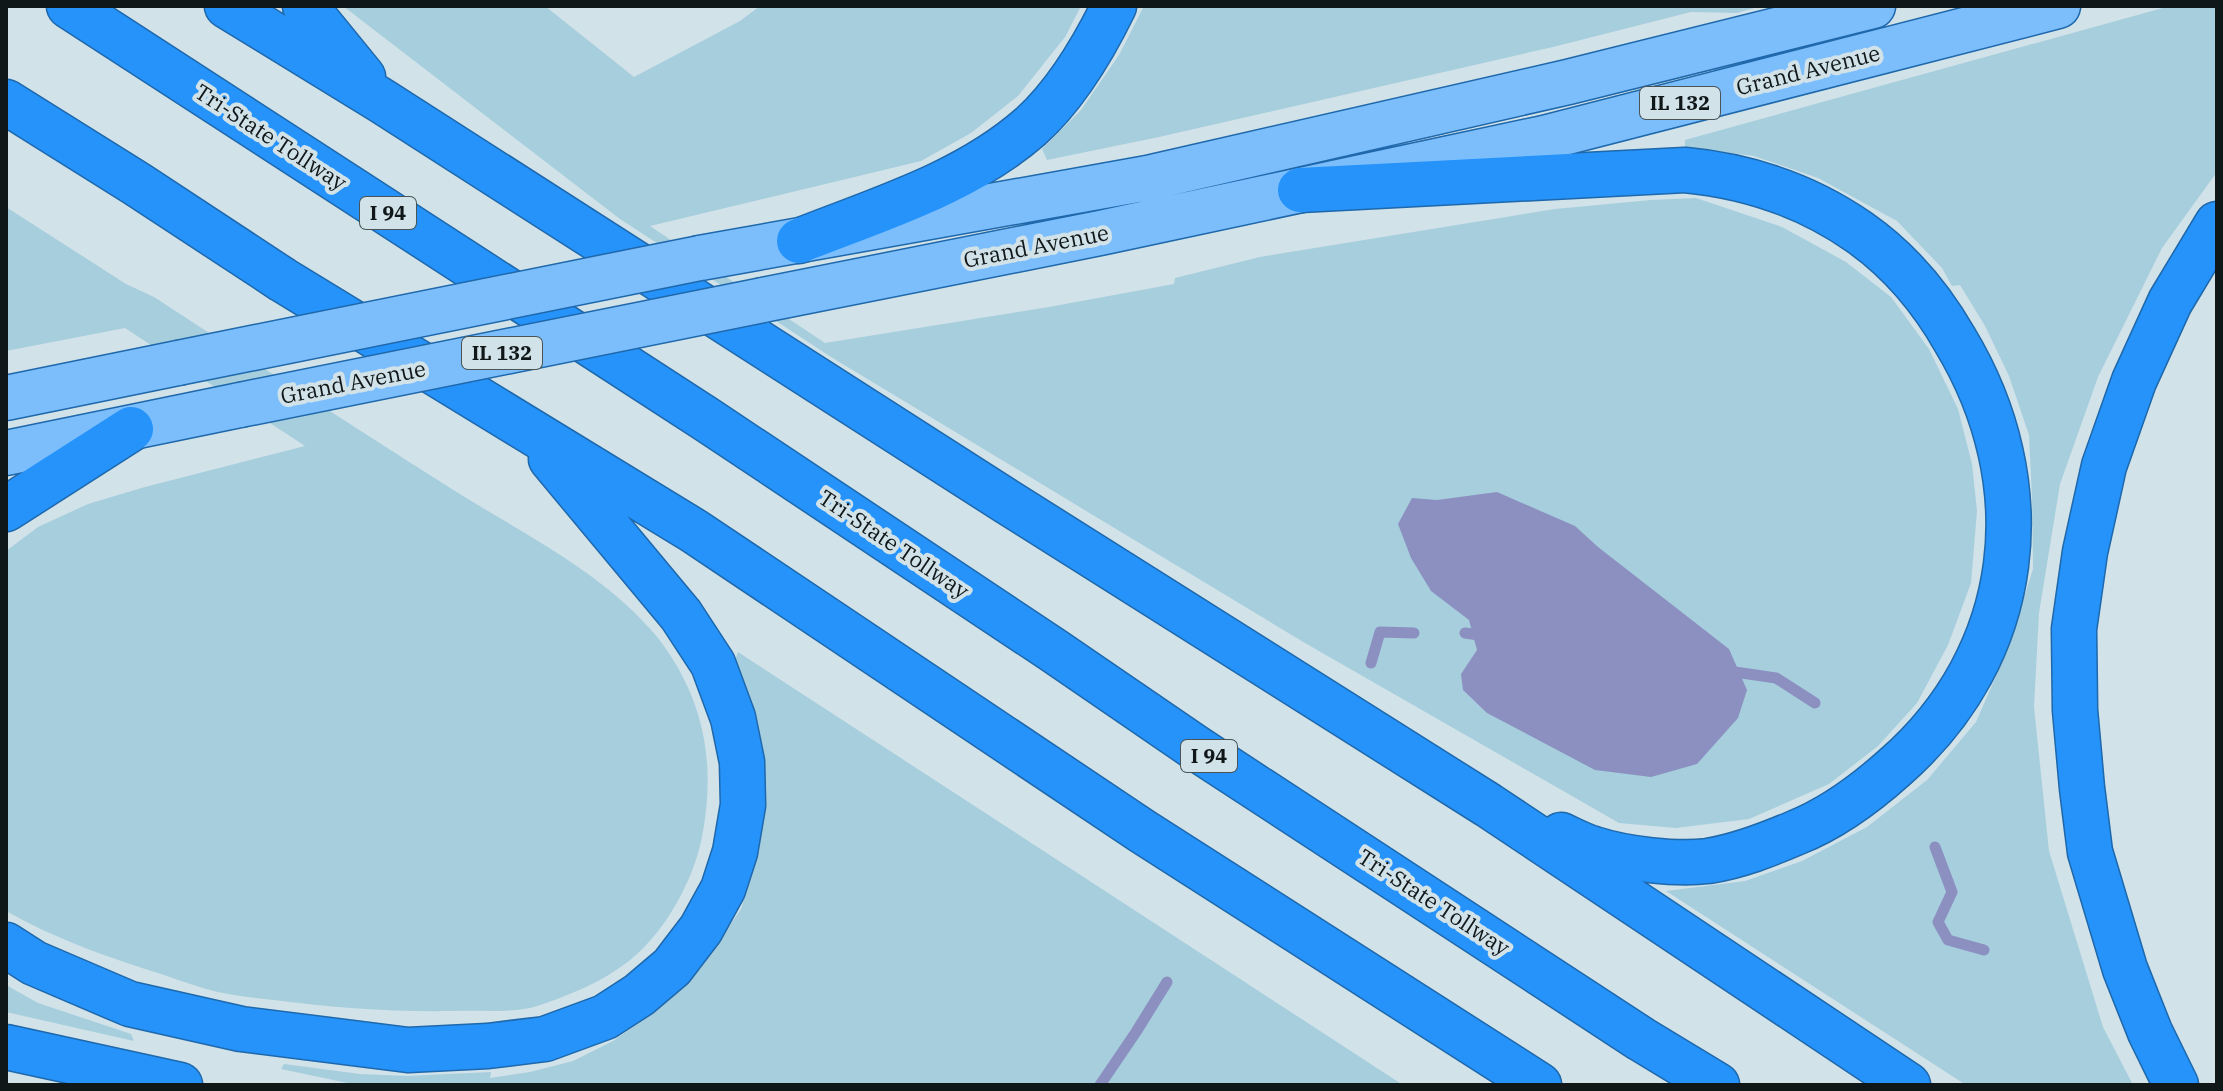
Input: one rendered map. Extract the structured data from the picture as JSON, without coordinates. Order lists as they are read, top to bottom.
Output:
{
  "streets": {
    "highway": ["Tri-State Tollway", "I 94"],
    "main road": ["Grand Avenue", "IL 132"]
  }
}
